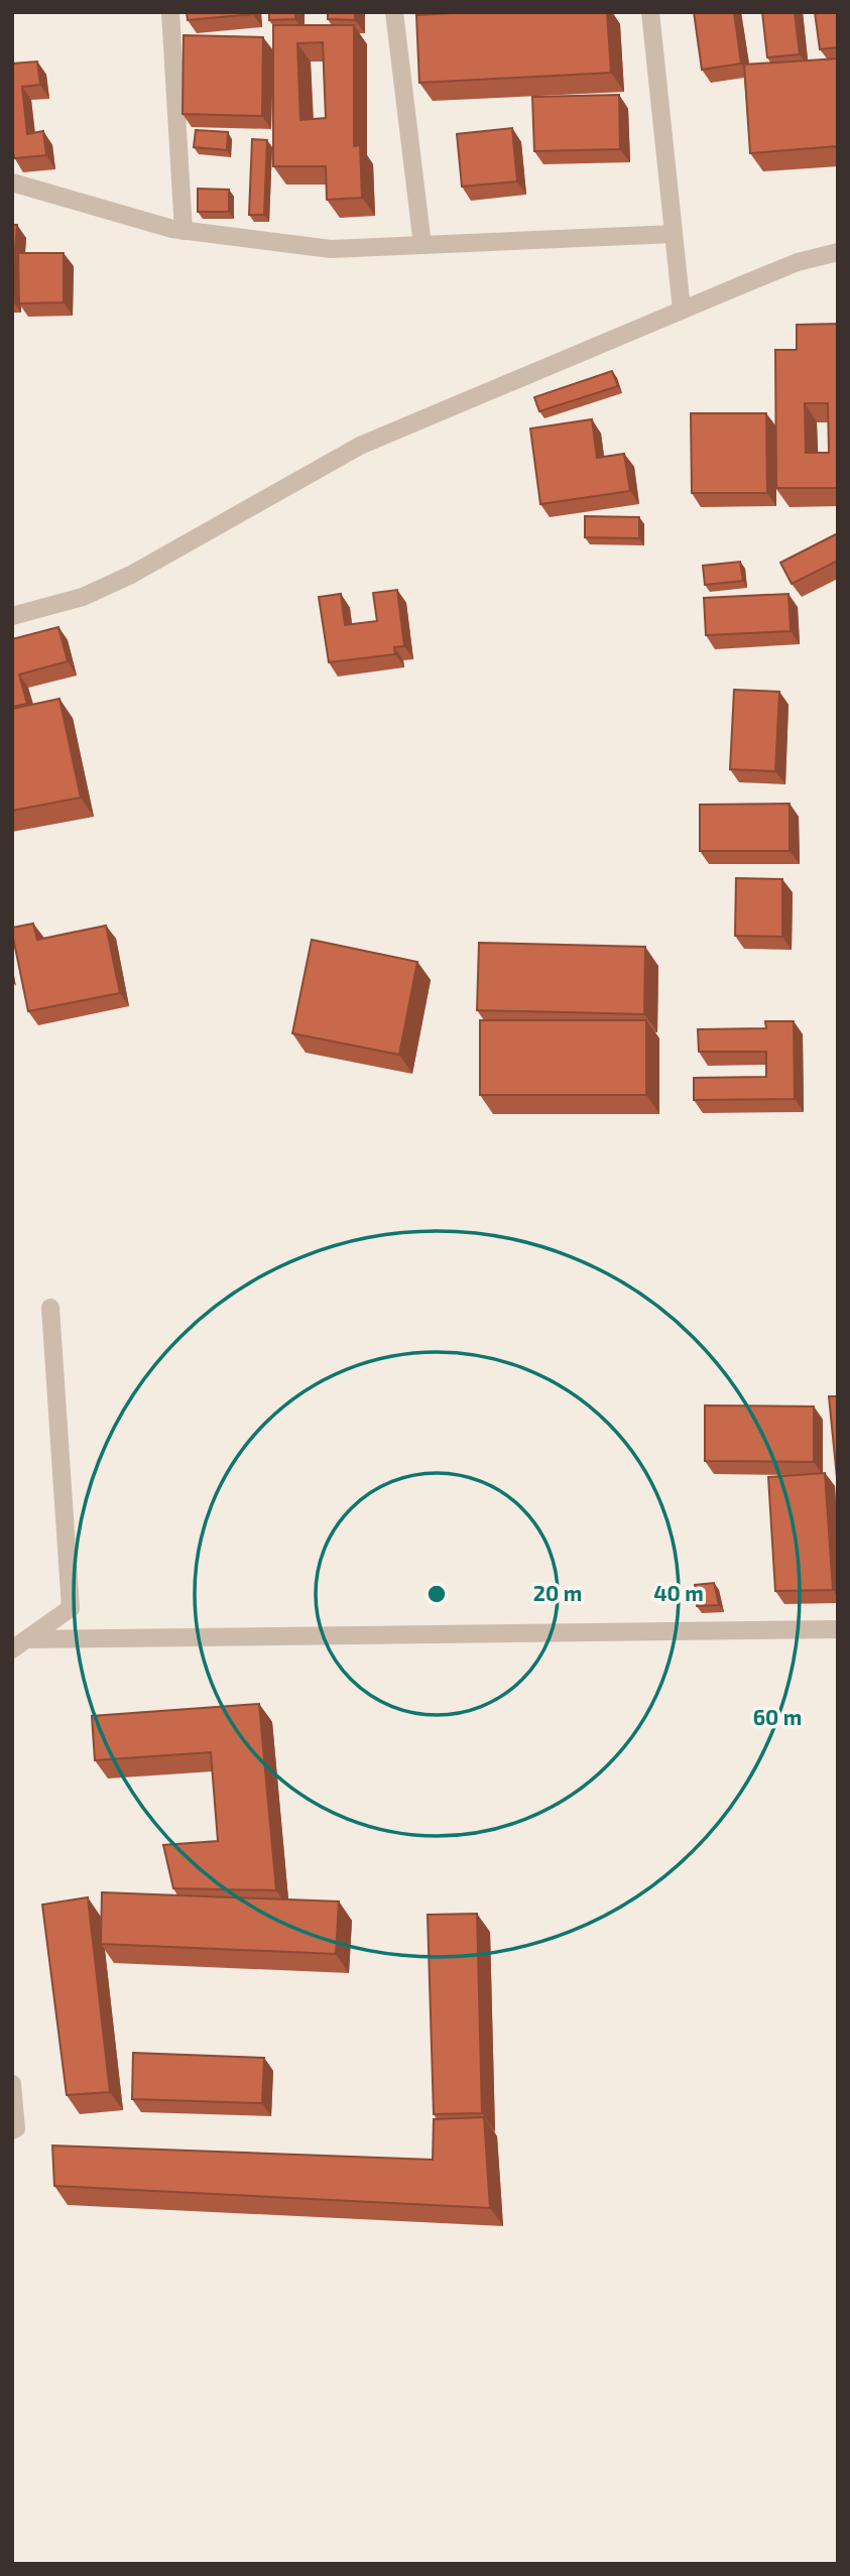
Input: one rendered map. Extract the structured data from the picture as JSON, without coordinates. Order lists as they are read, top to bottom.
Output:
{
  "rings": ["20 m", "40 m", "60 m"]
}
